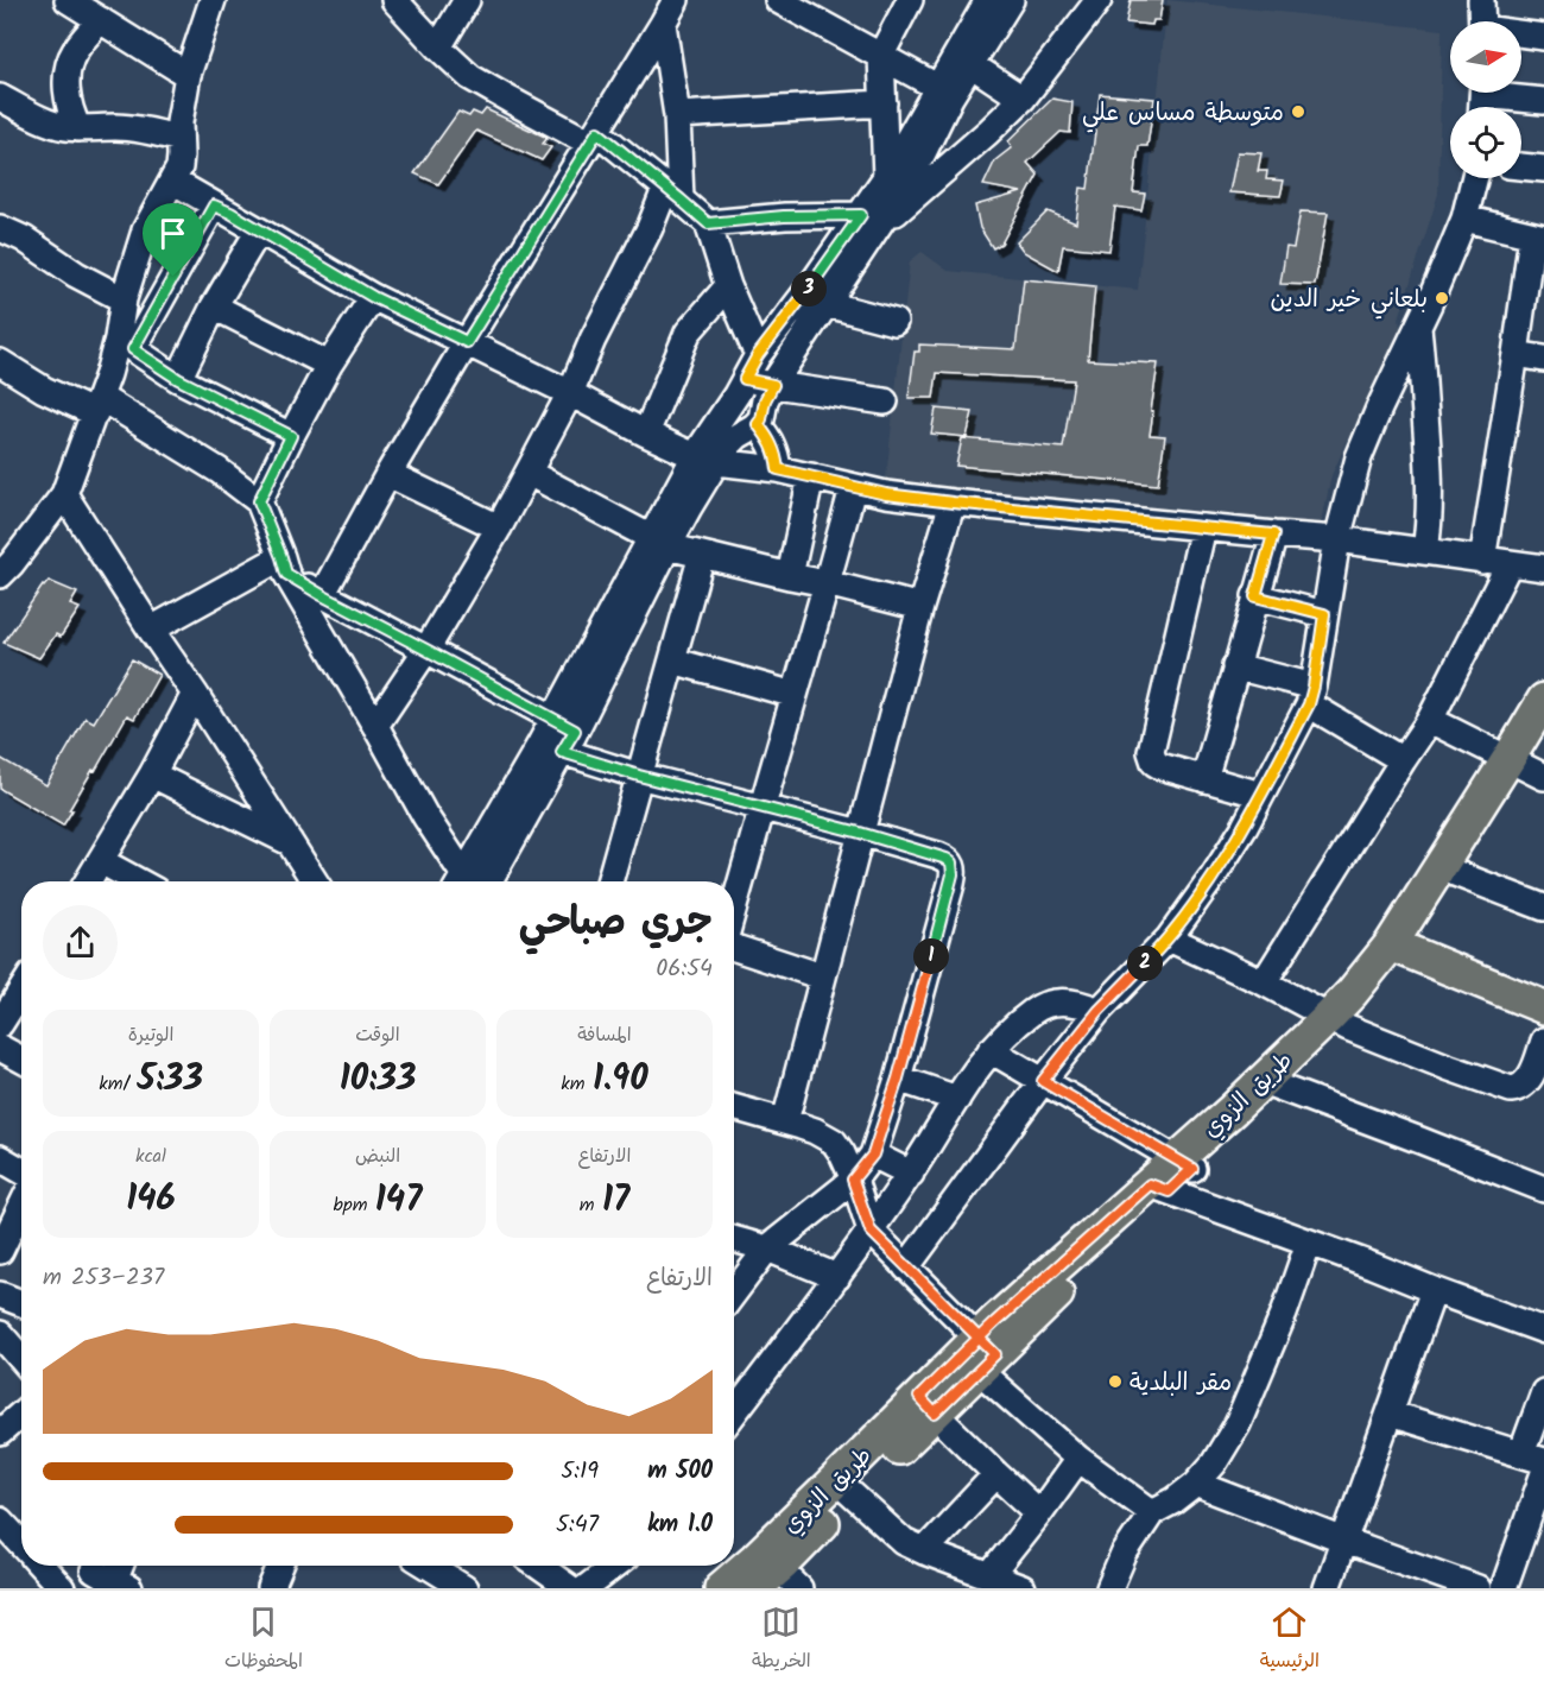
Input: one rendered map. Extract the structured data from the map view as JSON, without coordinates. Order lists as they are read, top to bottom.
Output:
{
  "streets": {
    "main road": ["طريق الزوي"]
  },
  "places": ["متوسطة مساس علي", "بلعاني خير الدين", "مقر البلدية"],
  "north": "right",
  "page": {
    "pins": ["3", "1", "2"],
    "heading": ["جري صباحي", "06:54"],
    "stats": [
      ["المسافة", "1.90 km"],
      ["الوقت", "10:33"],
      ["الوتيرة", "5:33 /km"],
      ["الارتفاع", "17 m"],
      ["النبض", "147 bpm"],
      ["kcal", "146"]
    ],
    "chart": ["الارتفاع", "237–253 m"],
    "list": [
      {
        "name": "500 m",
        "note": "5:19"
      },
      {
        "name": "1.0 km",
        "note": "5:47"
      }
    ],
    "tabs": ["الرئيسية", "الخريطة", "المحفوظات"]
  }
}
